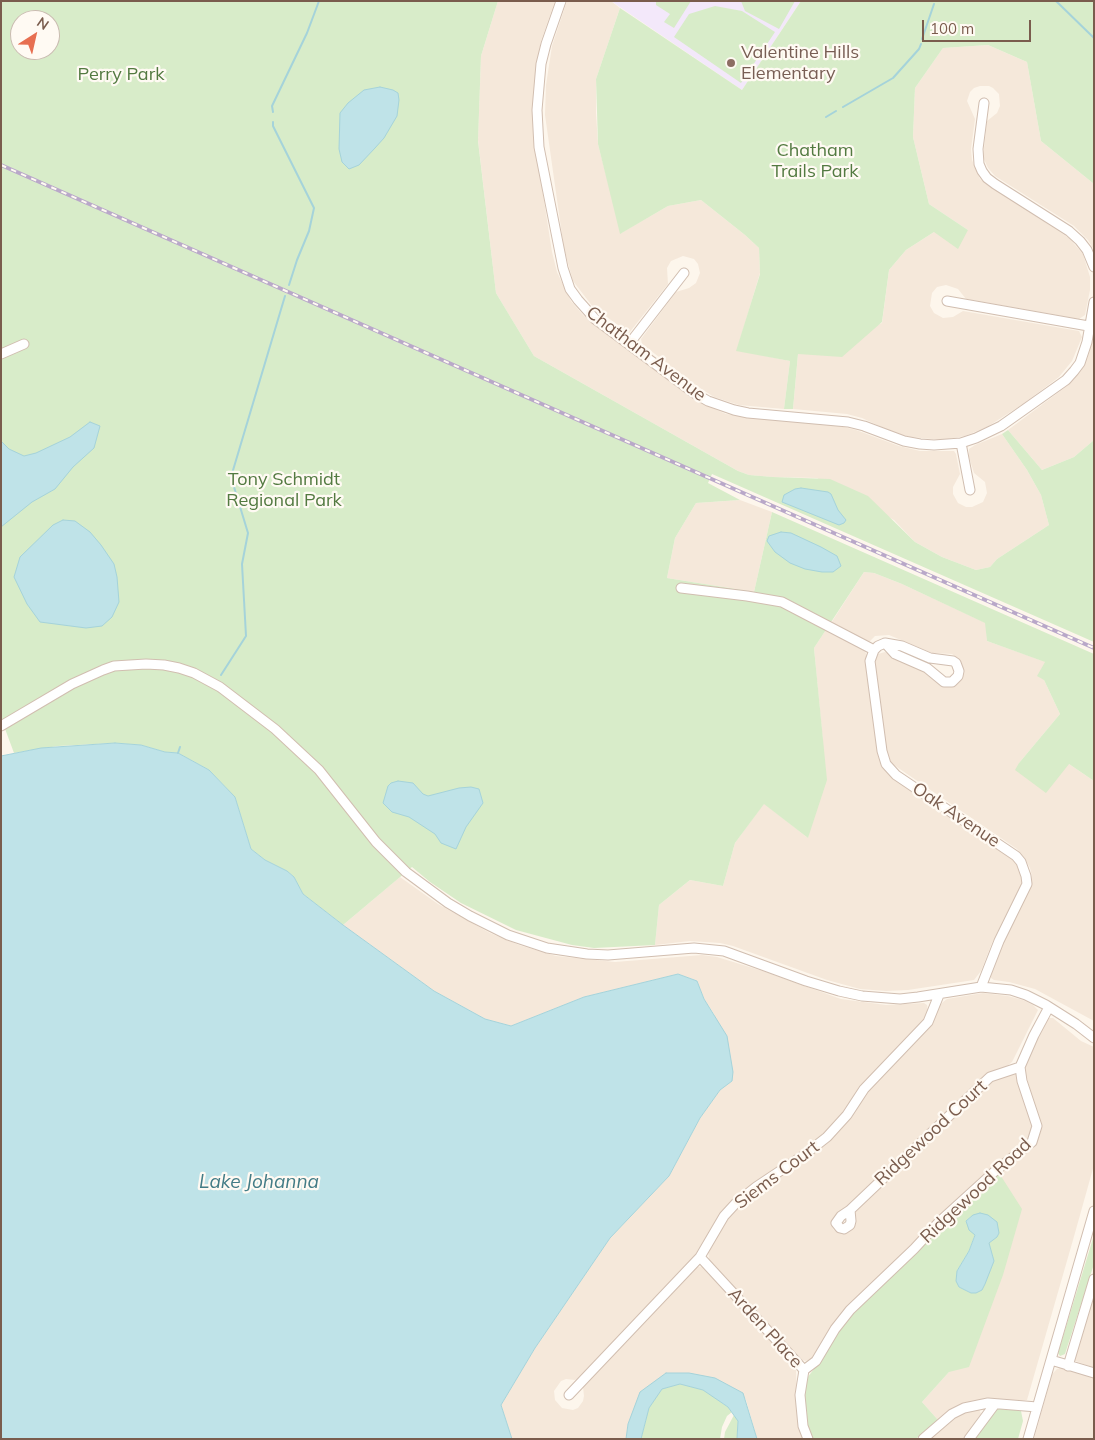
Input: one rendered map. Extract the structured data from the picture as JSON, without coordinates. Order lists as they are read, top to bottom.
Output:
{
  "streets": {
    "street": [
      "Chatham Avenue",
      "Oak Avenue",
      "Ridgewood Court",
      "Siems Court",
      "Ridgewood Road",
      "Arden Place"
    ]
  },
  "crossings": [
    ["Ridgewood Court", "Ridgewood Road"],
    ["Siems Court", "Arden Place"],
    ["Ridgewood Road", "Arden Place"]
  ],
  "water": ["Lake Johanna"],
  "parks": ["Perry Park", "Chatham Trails Park", "Tony Schmidt Regional Park"],
  "places": ["Valentine Hills Elementary"],
  "scale_bar": "100 m",
  "north": "top right"
}
